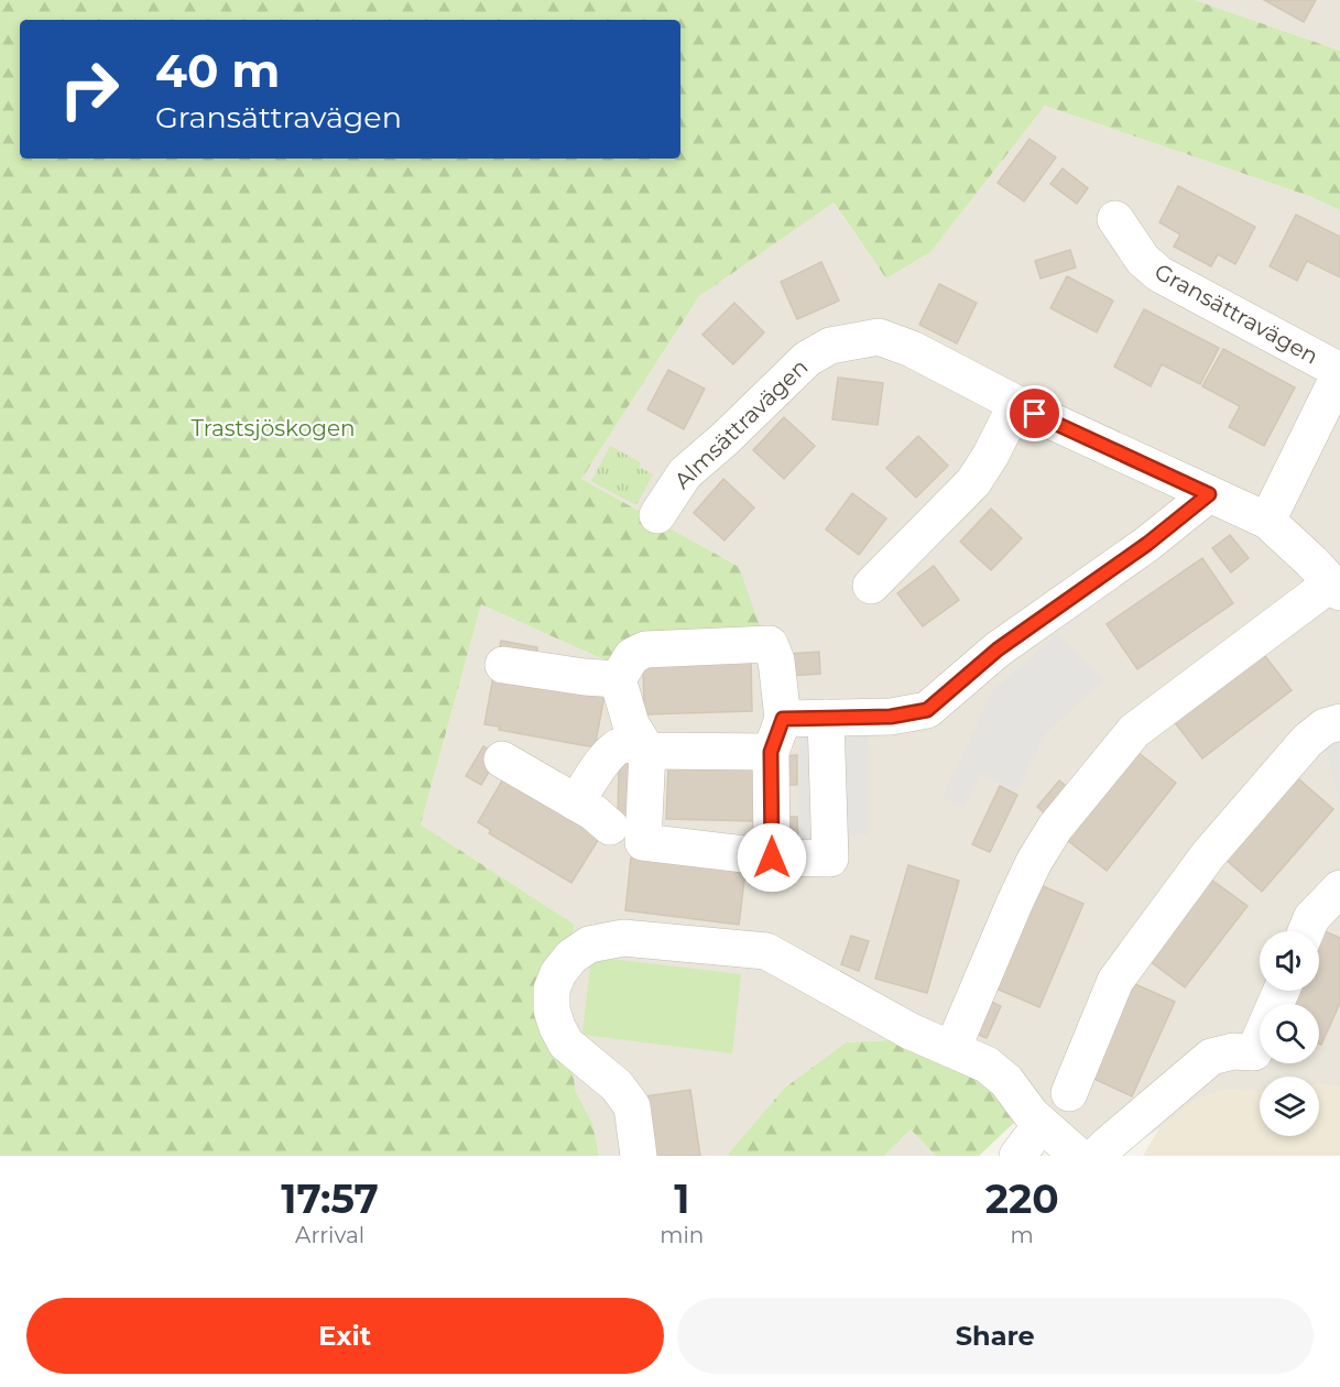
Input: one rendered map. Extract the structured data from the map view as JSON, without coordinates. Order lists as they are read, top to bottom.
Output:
{
  "streets": {
    "street": ["Gransättravägen", "Almsättravägen"]
  },
  "crossings": [
    ["Gransättravägen", "Almsättravägen"]
  ],
  "parks": ["Trastsjöskogen"],
  "page": {
    "turn": ["40 m", "Gransättravägen"],
    "eta": [
      "17:57",
      "Arrival",
      "1",
      "min",
      "220",
      "m"
    ],
    "buttons": ["Exit", "Share"]
  }
}
